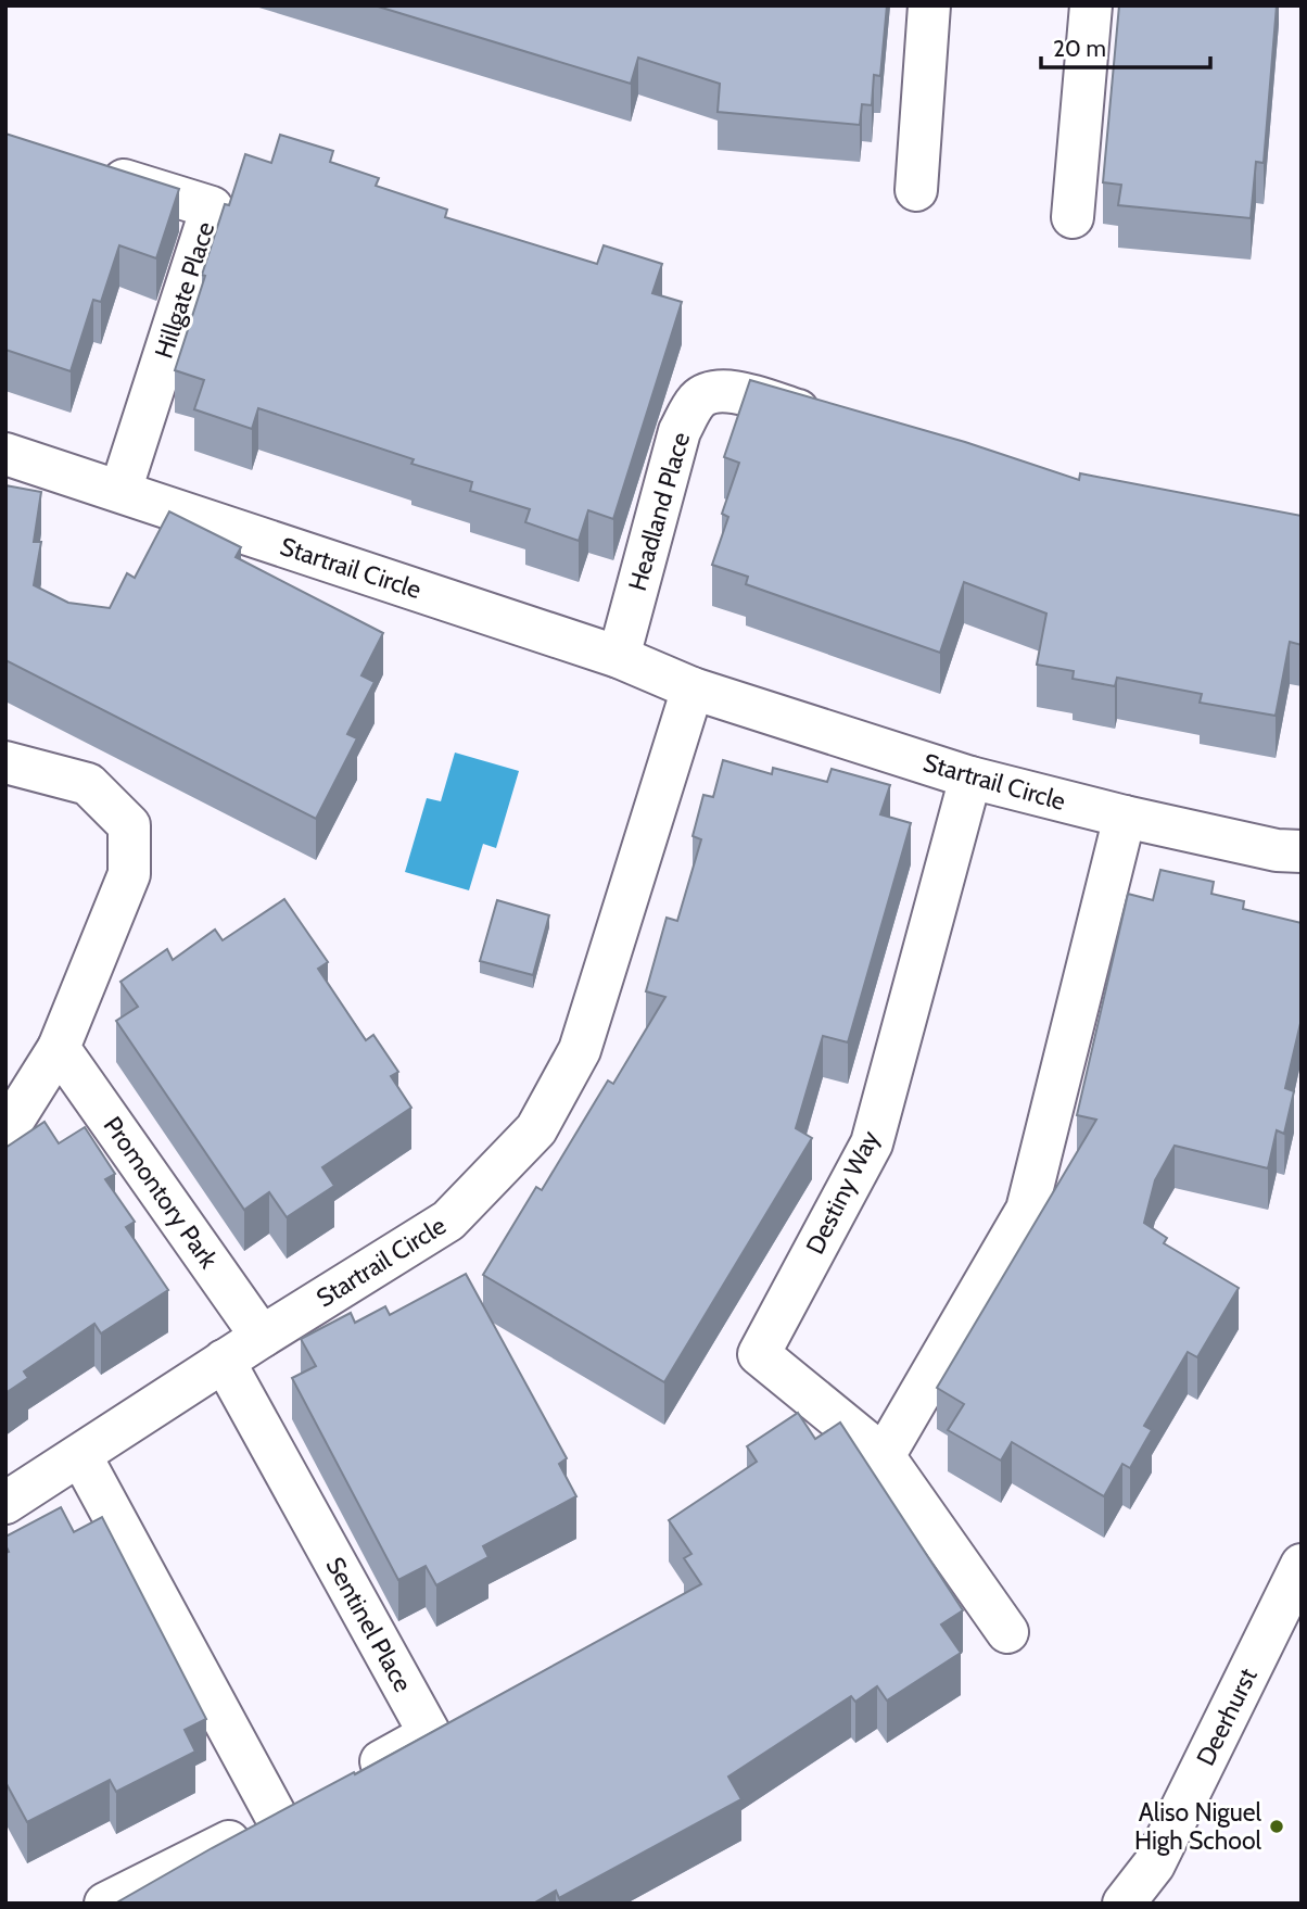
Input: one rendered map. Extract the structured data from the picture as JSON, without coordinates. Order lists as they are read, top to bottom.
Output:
{
  "streets": {
    "street": [
      "Hillgate Place",
      "Headland Place",
      "Startrail Circle",
      "Promontory Park",
      "Destiny Way",
      "Sentinel Place",
      "Deerhurst"
    ]
  },
  "crossings": [
    ["Hillgate Place", "Startrail Circle"],
    ["Headland Place", "Startrail Circle"],
    ["Startrail Circle", "Promontory Park"],
    ["Startrail Circle", "Destiny Way"],
    ["Startrail Circle", "Sentinel Place"]
  ],
  "places": ["Aliso Niguel High School"],
  "scale_bar": "20 m"
}
